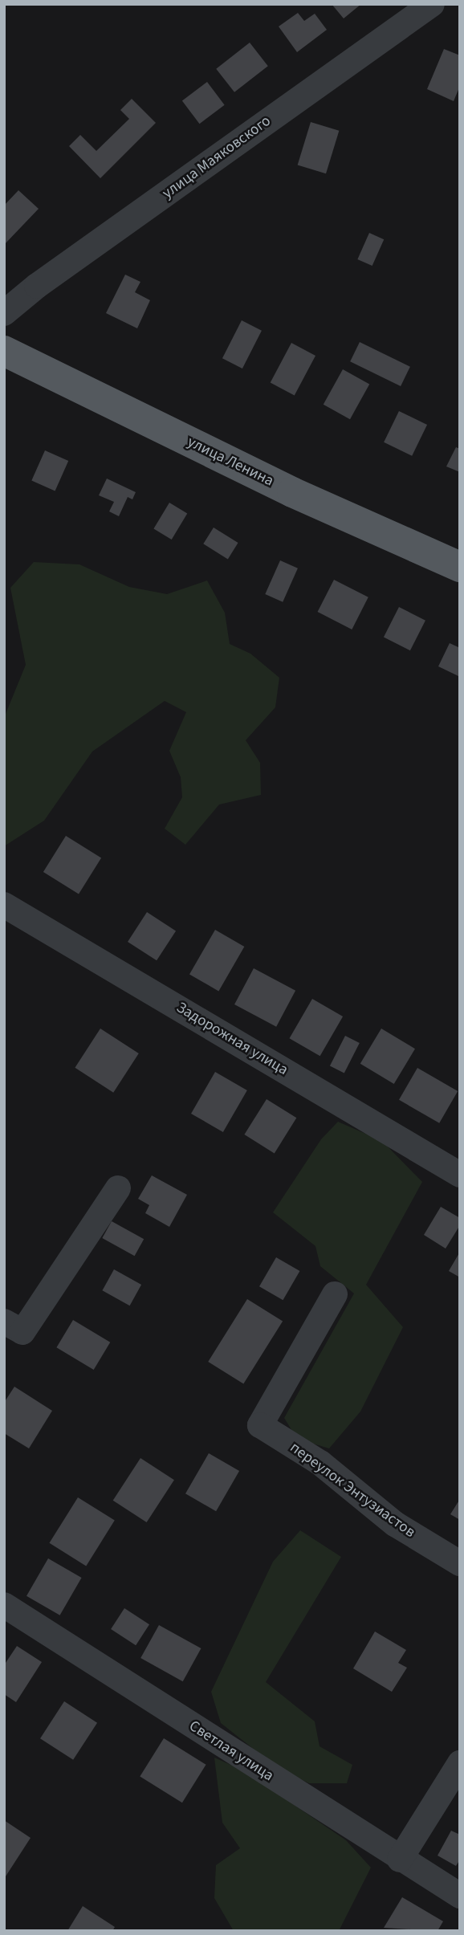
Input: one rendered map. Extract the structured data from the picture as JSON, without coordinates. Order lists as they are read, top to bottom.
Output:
{
  "streets": {
    "main road": ["улица Ленина"],
    "street": [
      "улица Маяковского",
      "Задорожная улица",
      "переулок Энтузиастов",
      "Светлая улица"
    ]
  }
}
